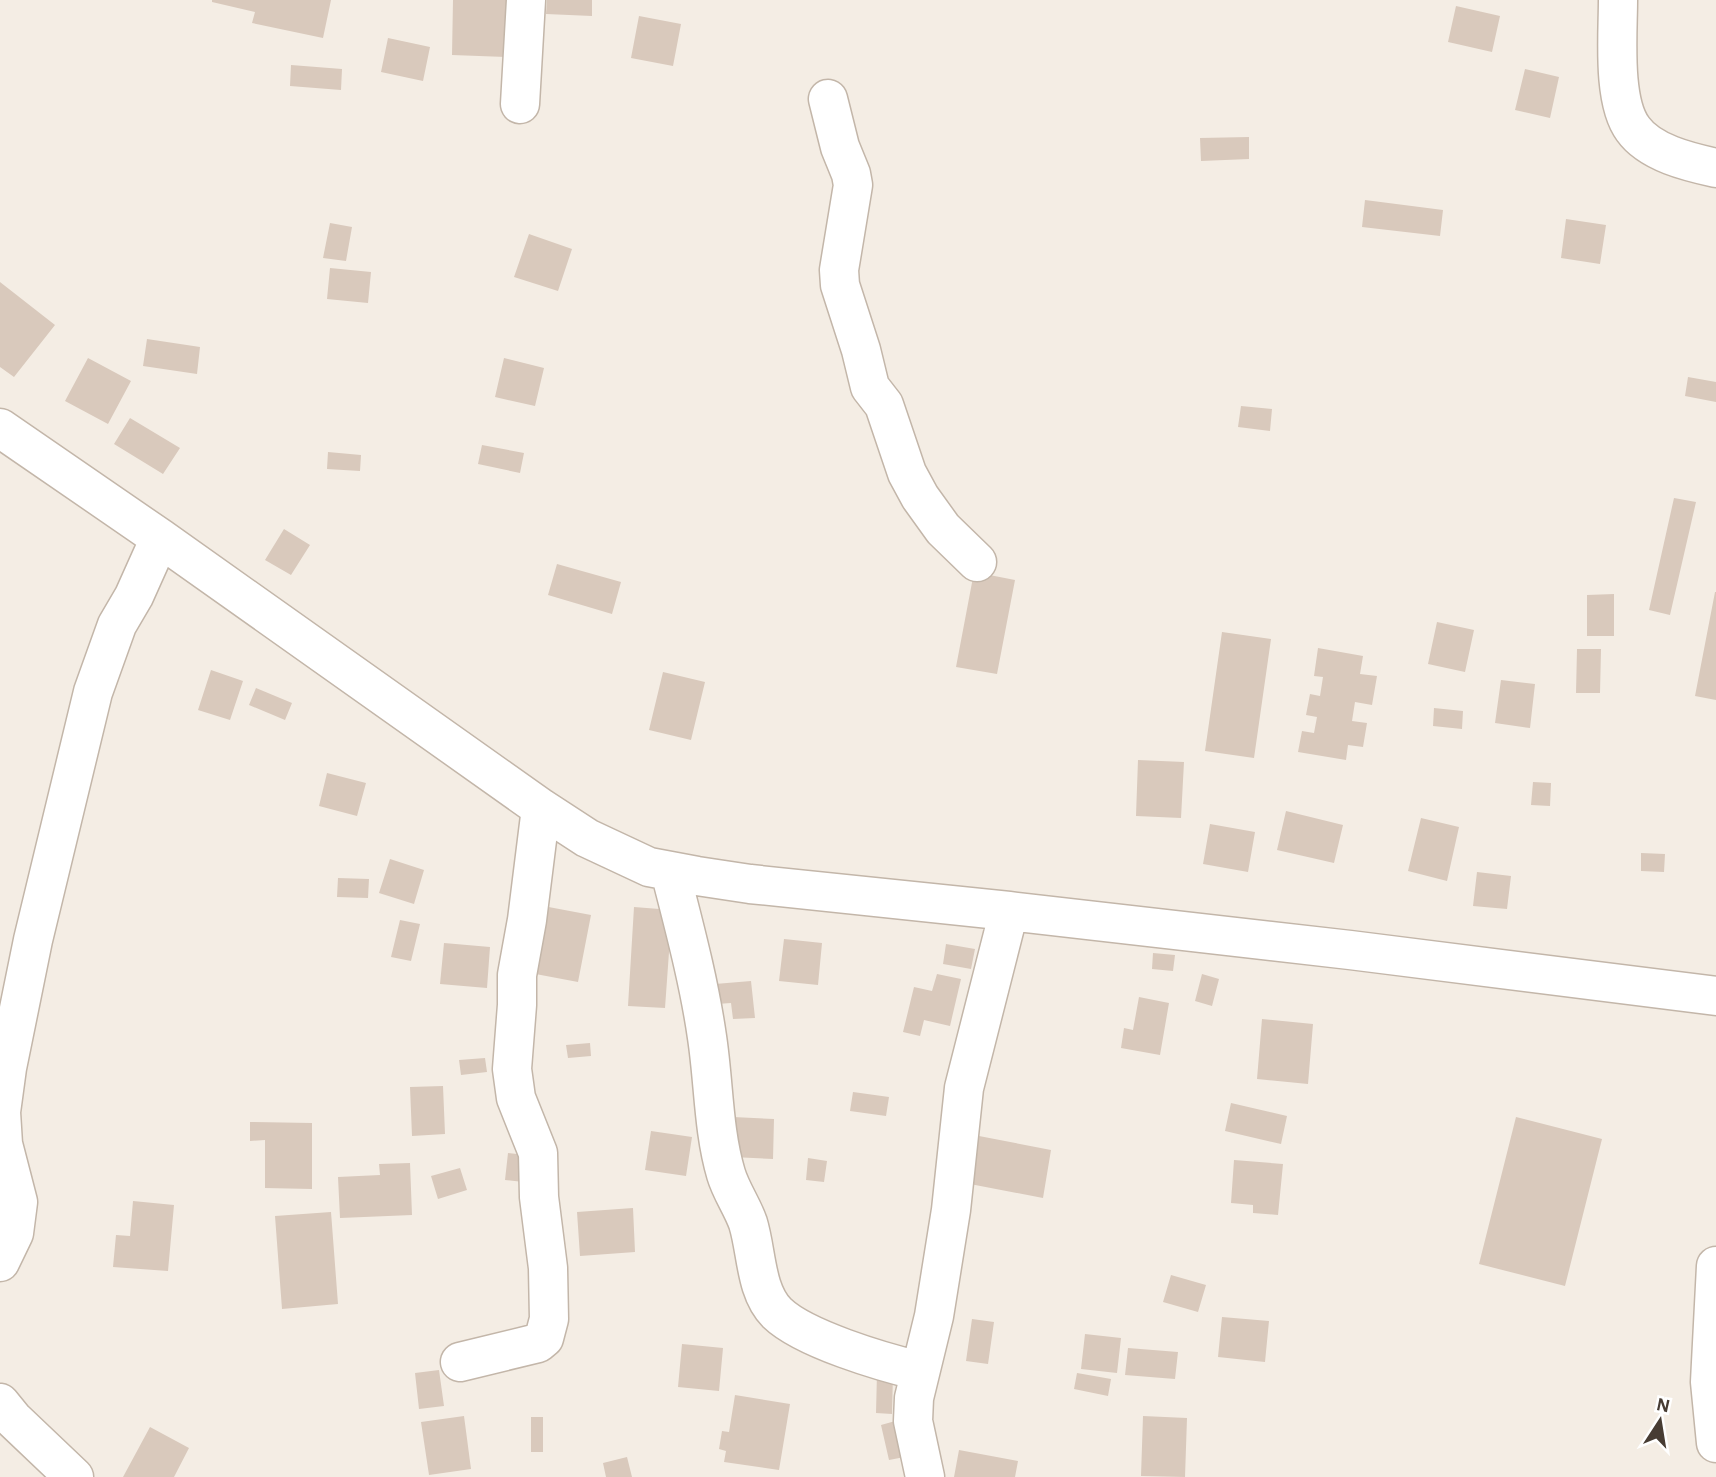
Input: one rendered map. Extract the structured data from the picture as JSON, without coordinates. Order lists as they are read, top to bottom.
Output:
{
  "north": "top"
}
